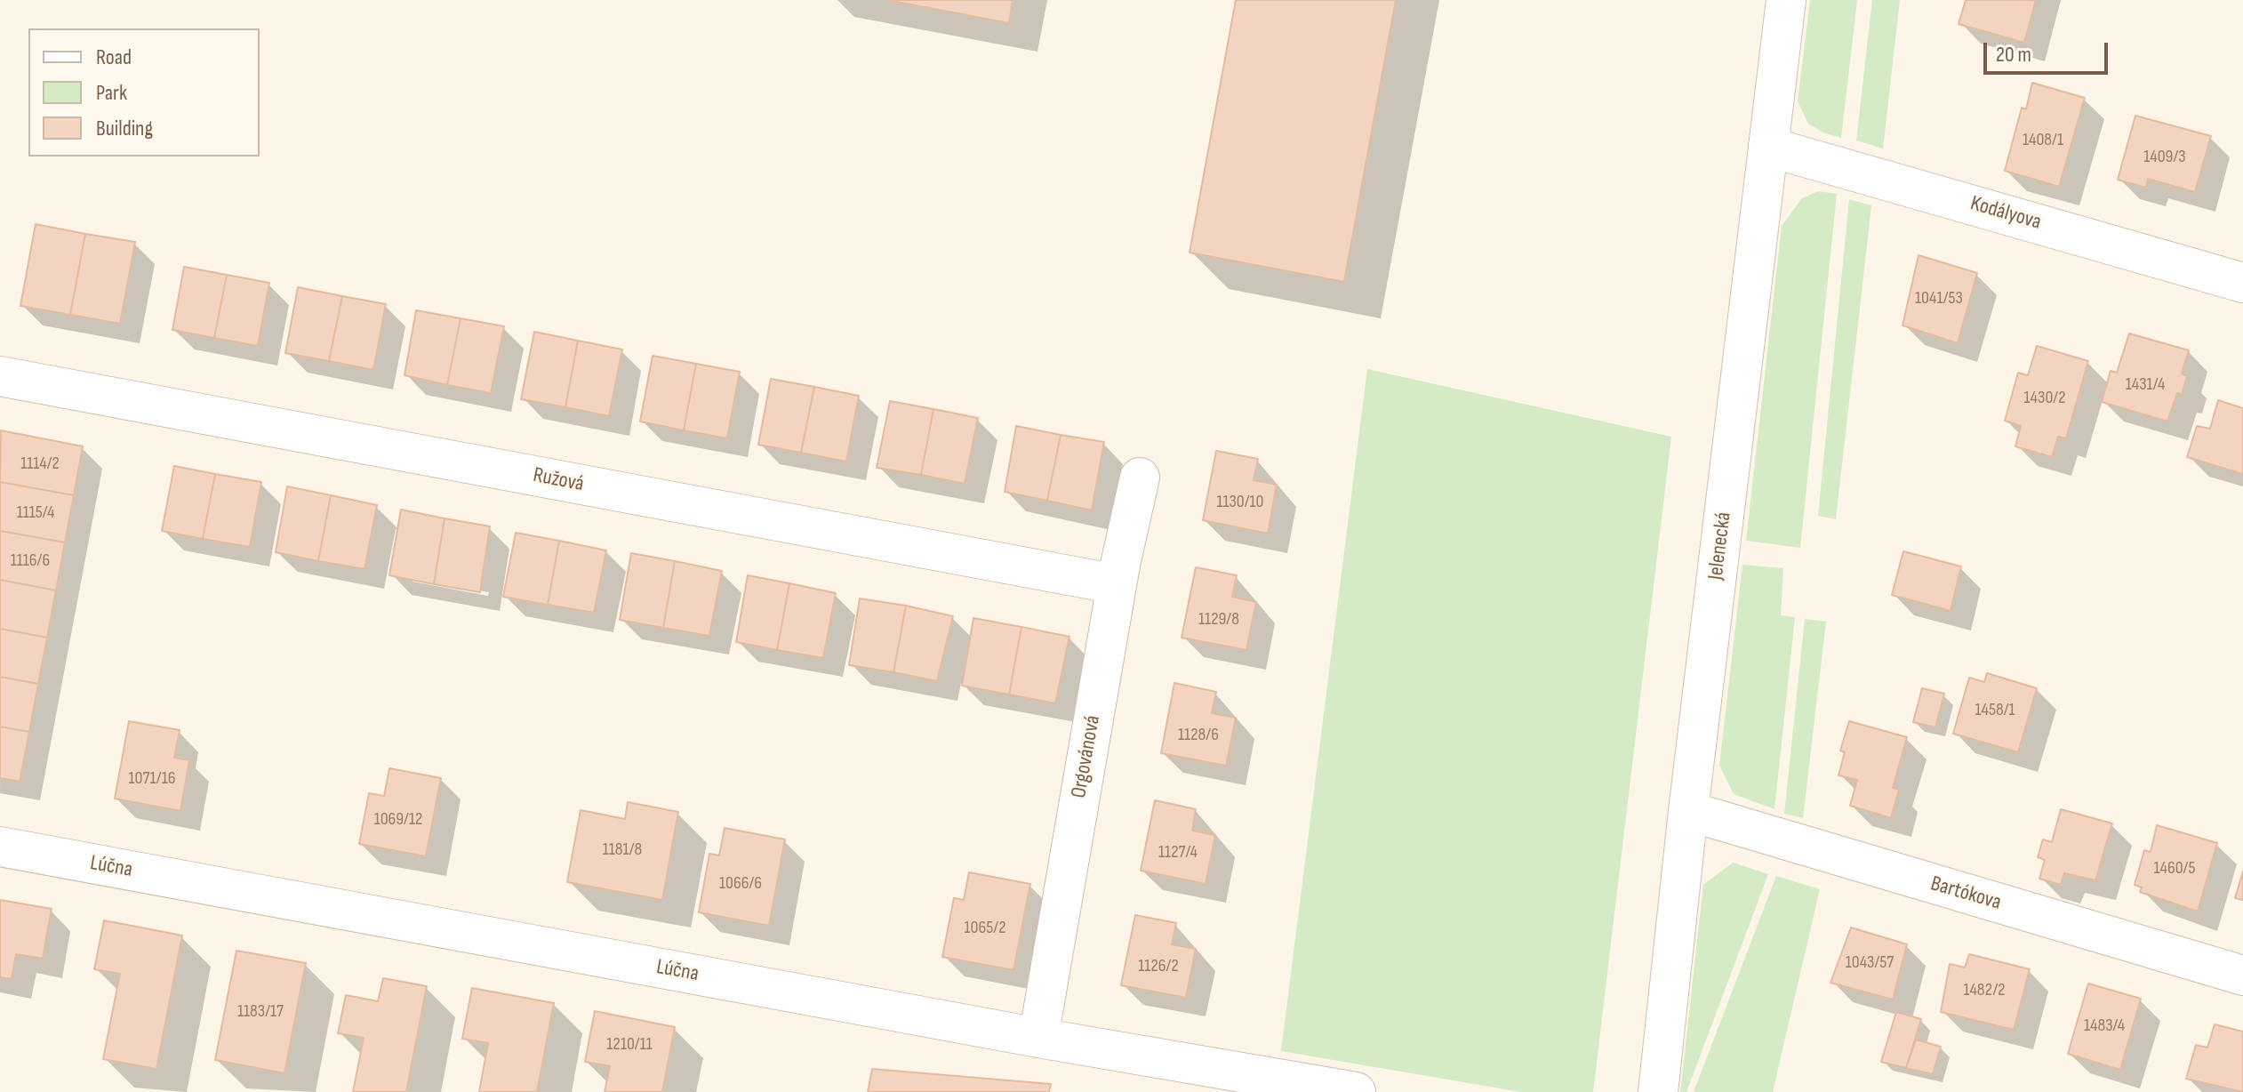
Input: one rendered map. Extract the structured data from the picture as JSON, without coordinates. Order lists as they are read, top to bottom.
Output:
{
  "streets": {
    "street": [
      "Kodályova",
      "Ružová",
      "Jelenecká",
      "Orgovánová",
      "Lúčna",
      "Bartókova"
    ]
  },
  "crossings": [
    ["Kodályova", "Jelenecká"],
    ["Ružová", "Orgovánová"],
    ["Jelenecká", "Bartókova"],
    ["Orgovánová", "Lúčna"]
  ],
  "house_numbers": [
    "1408/1",
    "1409/3",
    "1041/53",
    "1431/4",
    "1430/2",
    "1114/2",
    "1130/10",
    "1115/4",
    "1116/6",
    "1129/8",
    "1458/1",
    "1128/6",
    "1071/16",
    "1069/12",
    "1181/8",
    "1127/4",
    "1460/5",
    "1066/6",
    "1065/2",
    "1043/57",
    "1126/2",
    "1482/2",
    "1183/17",
    "1483/4",
    "1210/11"
  ],
  "legend": ["Road", "Park", "Building"],
  "scale_bar": "20 m"
}
